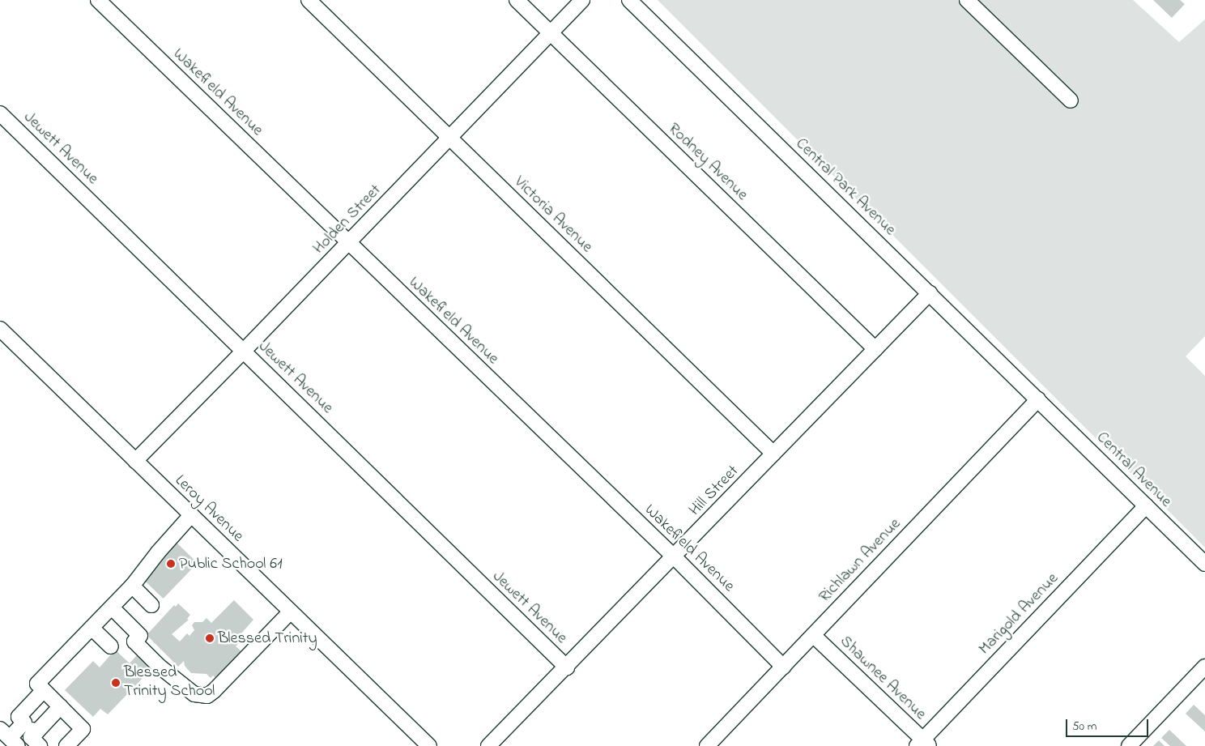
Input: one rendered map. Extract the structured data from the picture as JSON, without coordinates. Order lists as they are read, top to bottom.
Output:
{
  "streets": {
    "street": [
      "Wakefield Avenue",
      "Jewett Avenue",
      "Rodney Avenue",
      "Central Park Avenue",
      "Victoria Avenue",
      "Holden Street",
      "Central Avenue",
      "Hill Street",
      "Leroy Avenue",
      "Richlawn Avenue",
      "Marigold Avenue",
      "Shawnee Avenue"
    ]
  },
  "crossings": [
    ["Wakefield Avenue", "Holden Street"],
    ["Wakefield Avenue", "Hill Street"],
    ["Wakefield Avenue", "Richlawn Avenue"],
    ["Jewett Avenue", "Holden Street"],
    ["Jewett Avenue", "Hill Street"],
    ["Rodney Avenue", "Holden Street"],
    ["Rodney Avenue", "Hill Street"],
    ["Central Park Avenue", "Central Avenue"],
    ["Central Park Avenue", "Hill Street"],
    ["Central Park Avenue", "Richlawn Avenue"],
    ["Victoria Avenue", "Holden Street"],
    ["Victoria Avenue", "Hill Street"],
    ["Holden Street", "Leroy Avenue"],
    ["Central Avenue", "Richlawn Avenue"],
    ["Central Avenue", "Marigold Avenue"],
    ["Richlawn Avenue", "Shawnee Avenue"],
    ["Marigold Avenue", "Shawnee Avenue"]
  ],
  "places": ["Public School 61", "Blessed Trinity", "Blessed Trinity School"],
  "scale_bar": "50 m"
}
